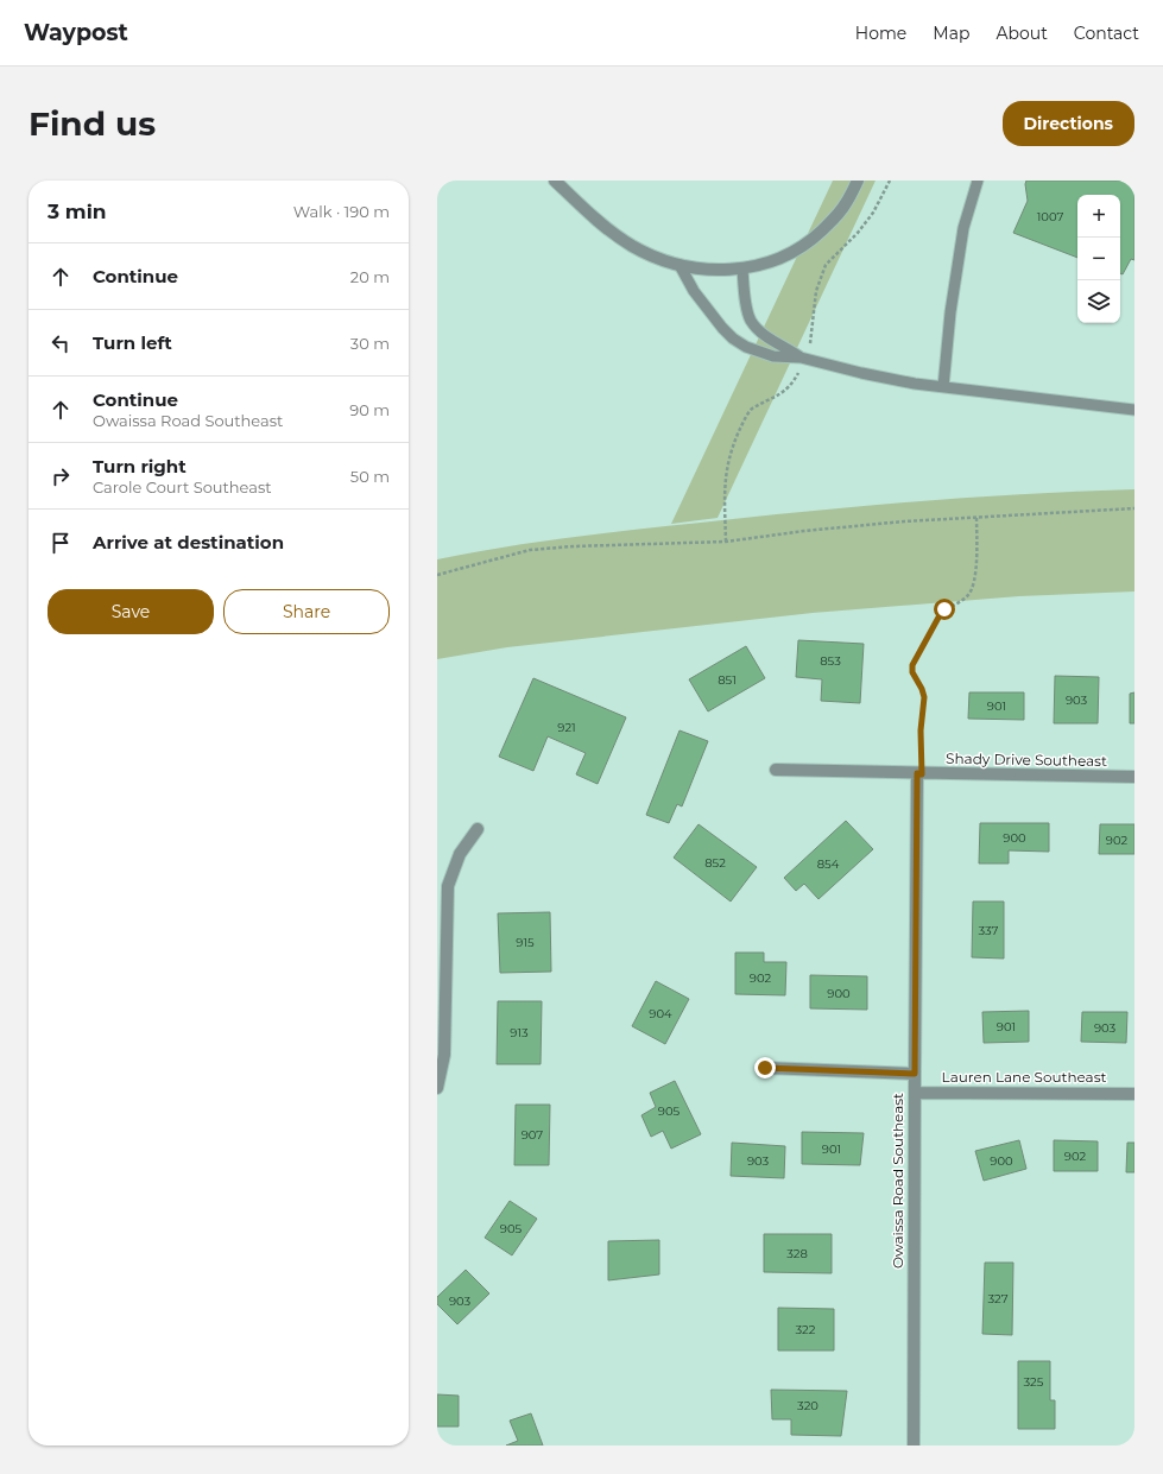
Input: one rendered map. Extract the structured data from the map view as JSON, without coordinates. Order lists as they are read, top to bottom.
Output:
{
  "streets": {
    "street": ["Shady Drive Southeast", "Lauren Lane Southeast", "Owaissa Road Southeast"]
  },
  "crossings": [
    ["Shady Drive Southeast", "Owaissa Road Southeast"],
    ["Lauren Lane Southeast", "Owaissa Road Southeast"]
  ],
  "house_numbers": [
    "1007",
    "853",
    "851",
    "903",
    "901",
    "921",
    "900",
    "902",
    "852",
    "854",
    "337",
    "915",
    "902",
    "900",
    "904",
    "901",
    "903",
    "913",
    "905",
    "907",
    "901",
    "902",
    "903",
    "900",
    "905",
    "328",
    "327",
    "903",
    "322",
    "325",
    "320"
  ],
  "page": {
    "header": "Waypost",
    "nav": [
      "Home",
      "Map",
      "About",
      "Contact"
    ],
    "buttons": [
      "Directions",
      ["Save", "Share"]
    ],
    "title": "Find us",
    "heading": ["3 min", "Walk · 190 m"],
    "map_buttons": ["+", "−"],
    "list": [
      ["Continue", "20 m"],
      ["Turn left", "30 m"],
      ["Continue", "Owaissa Road Southeast", "90 m"],
      ["Turn right", "Carole Court Southeast", "50 m"],
      "Arrive at destination"
    ]
  }
}
